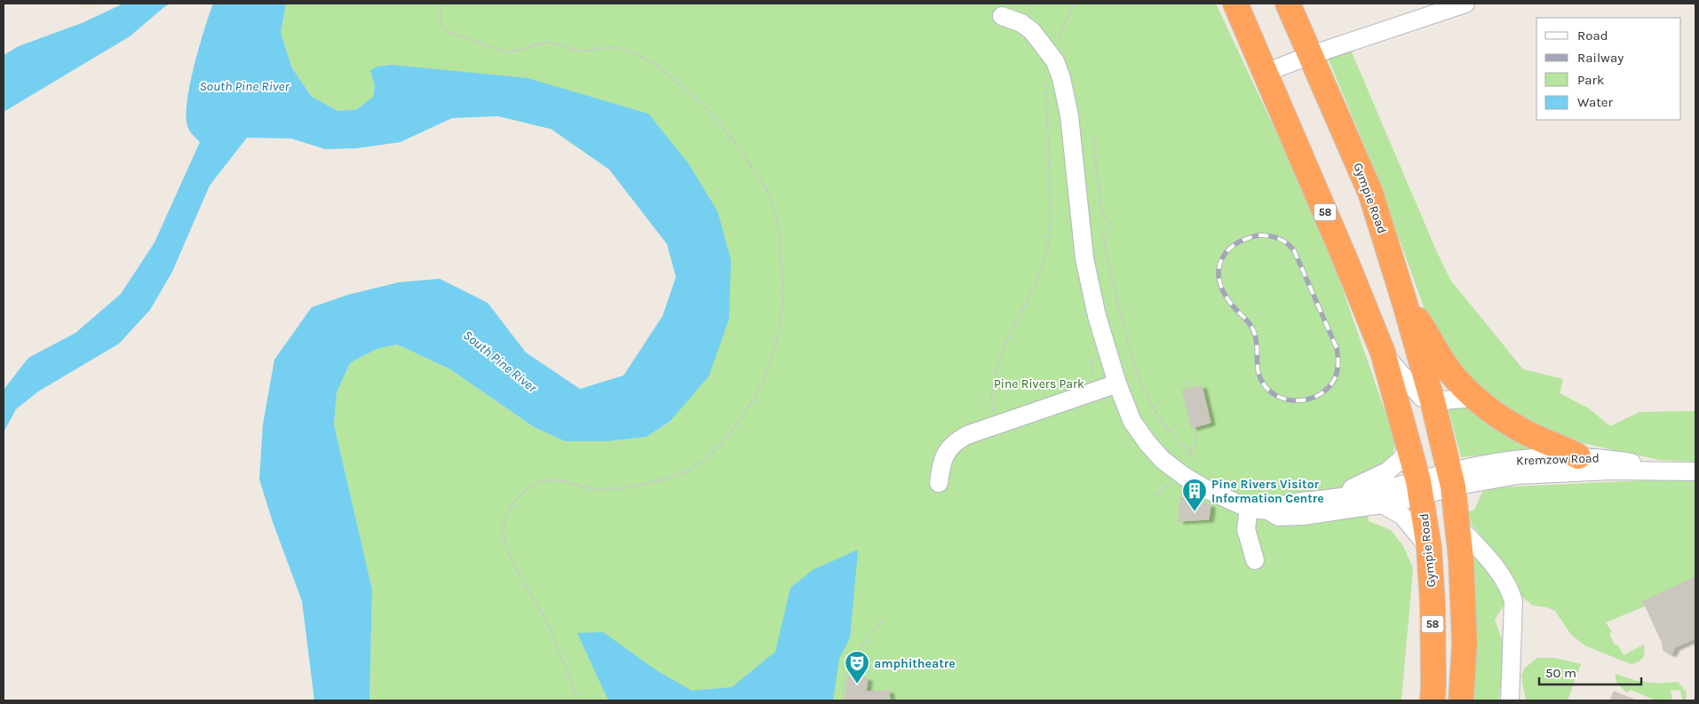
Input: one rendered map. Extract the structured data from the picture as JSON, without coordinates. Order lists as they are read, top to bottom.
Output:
{
  "streets": {
    "highway": ["Gympie Road", "58"],
    "street": ["Kremzow Road"]
  },
  "crossings": [
    ["Gympie Road", "Kremzow Road"]
  ],
  "water": ["South Pine River"],
  "parks": ["Pine Rivers Park"],
  "places": {
    "building": ["Pine Rivers Visitor Information Centre"],
    "theatre": ["amphitheatre"]
  },
  "legend": [
    "Road",
    "Railway",
    "Park",
    "Water"
  ],
  "scale_bar": "50 m"
}
